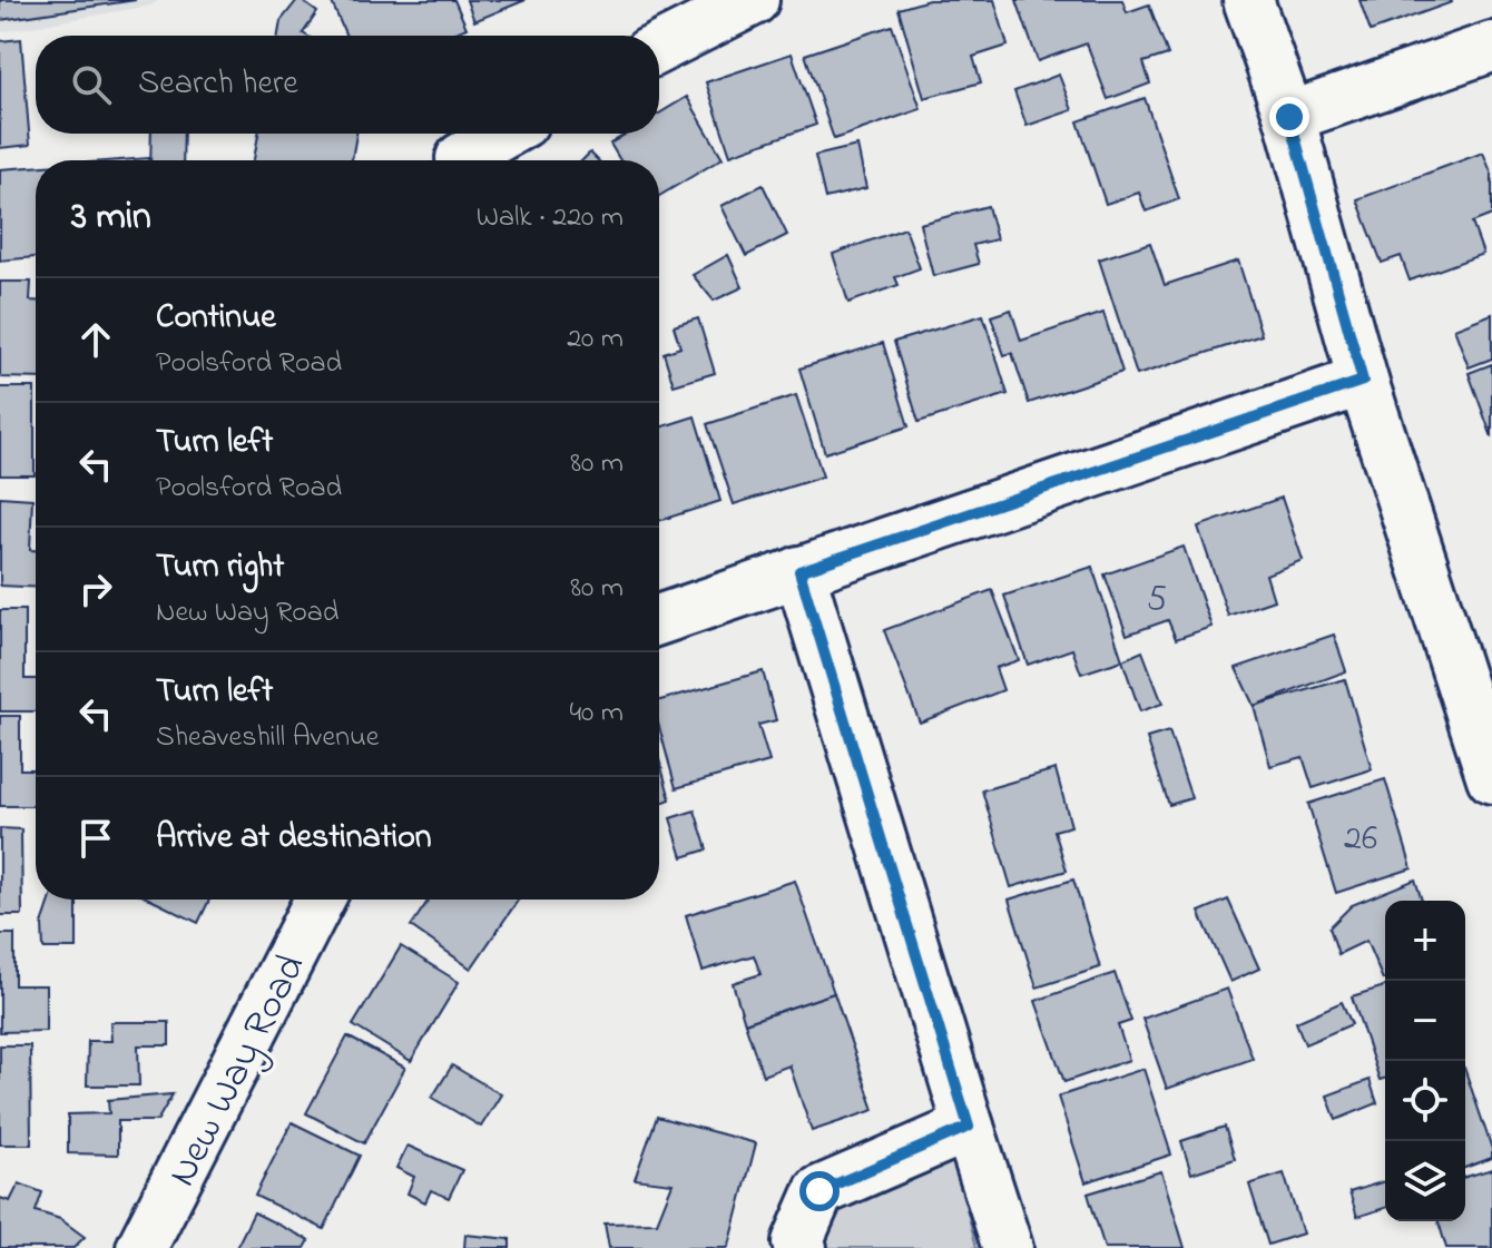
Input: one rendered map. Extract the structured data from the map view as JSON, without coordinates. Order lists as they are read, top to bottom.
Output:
{
  "streets": {
    "street": ["New Way Road"]
  },
  "house_numbers": ["5", "26"],
  "page": {
    "search": "Search here",
    "heading": ["3 min", "Walk · 220 m"],
    "list": [
      ["Continue", "Poolsford Road", "20 m"],
      ["Turn left", "Poolsford Road", "80 m"],
      ["Turn right", "New Way Road", "80 m"],
      ["Turn left", "Sheaveshill Avenue", "40 m"],
      "Arrive at destination"
    ],
    "map_buttons": ["+", "−"]
  }
}
